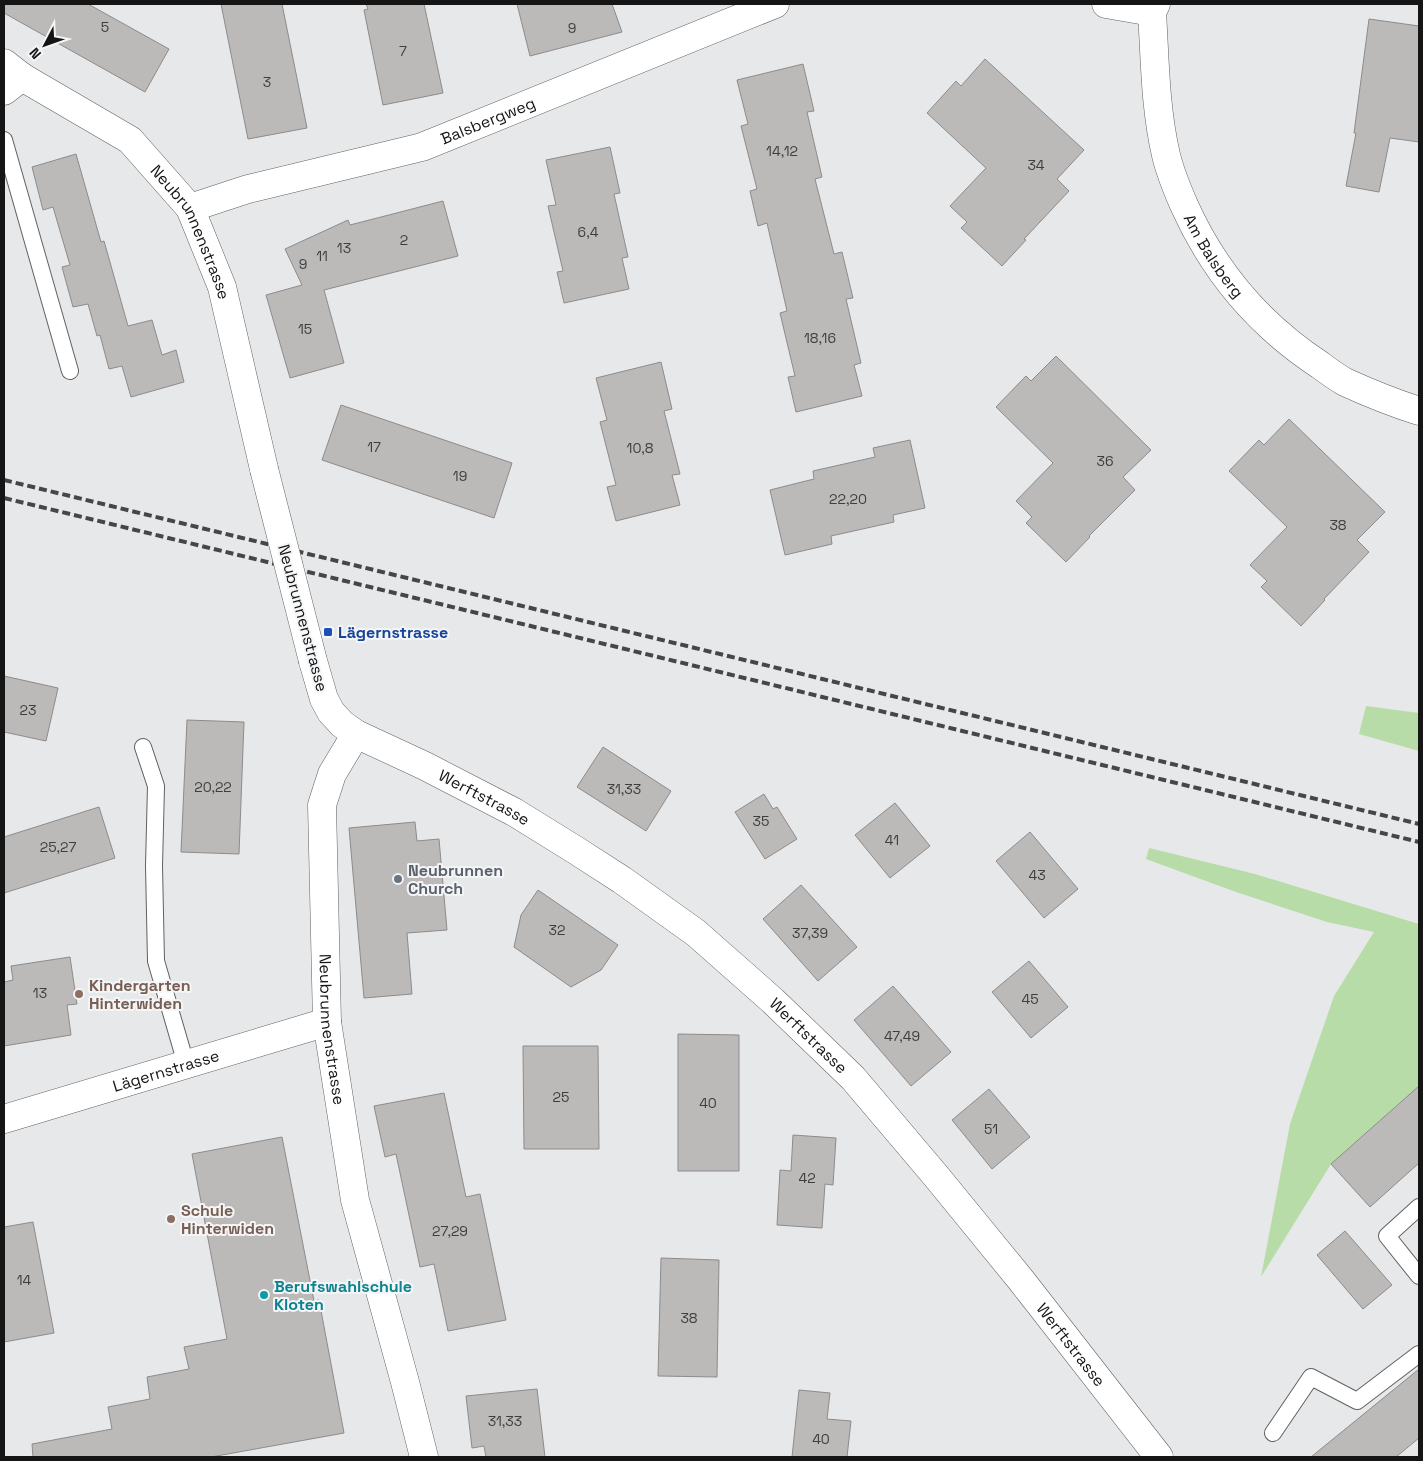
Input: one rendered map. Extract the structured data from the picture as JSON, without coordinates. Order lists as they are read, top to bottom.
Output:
{
  "streets": {
    "street": [
      "Balsbergweg",
      "Neubrunnenstrasse",
      "Am Balsberg",
      "Werftstrasse",
      "Lägernstrasse"
    ]
  },
  "crossings": [
    ["Balsbergweg", "Neubrunnenstrasse"],
    ["Neubrunnenstrasse", "Werftstrasse"],
    ["Neubrunnenstrasse", "Lägernstrasse"]
  ],
  "places": {
    "transit": ["Lägernstrasse"],
    "other": [
      "Neubrunnen Church",
      "Kindergarten Hinterwiden",
      "Schule Hinterwiden",
      "Berufswahlschule Kloten"
    ]
  },
  "house_numbers": [
    "5",
    "9",
    "7",
    "3",
    "14,12",
    "34",
    "6,4",
    "2",
    "13",
    "11",
    "9",
    "15",
    "18,16",
    "17",
    "10,8",
    "36",
    "19",
    "22,20",
    "38",
    "23",
    "20,22",
    "31,33",
    "35",
    "41",
    "25,27",
    "43",
    "32",
    "37,39",
    "13",
    "45",
    "47,49",
    "25",
    "40",
    "51",
    "42",
    "27,29",
    "14",
    "38",
    "31,33",
    "40"
  ],
  "north": "bottom left"
}
